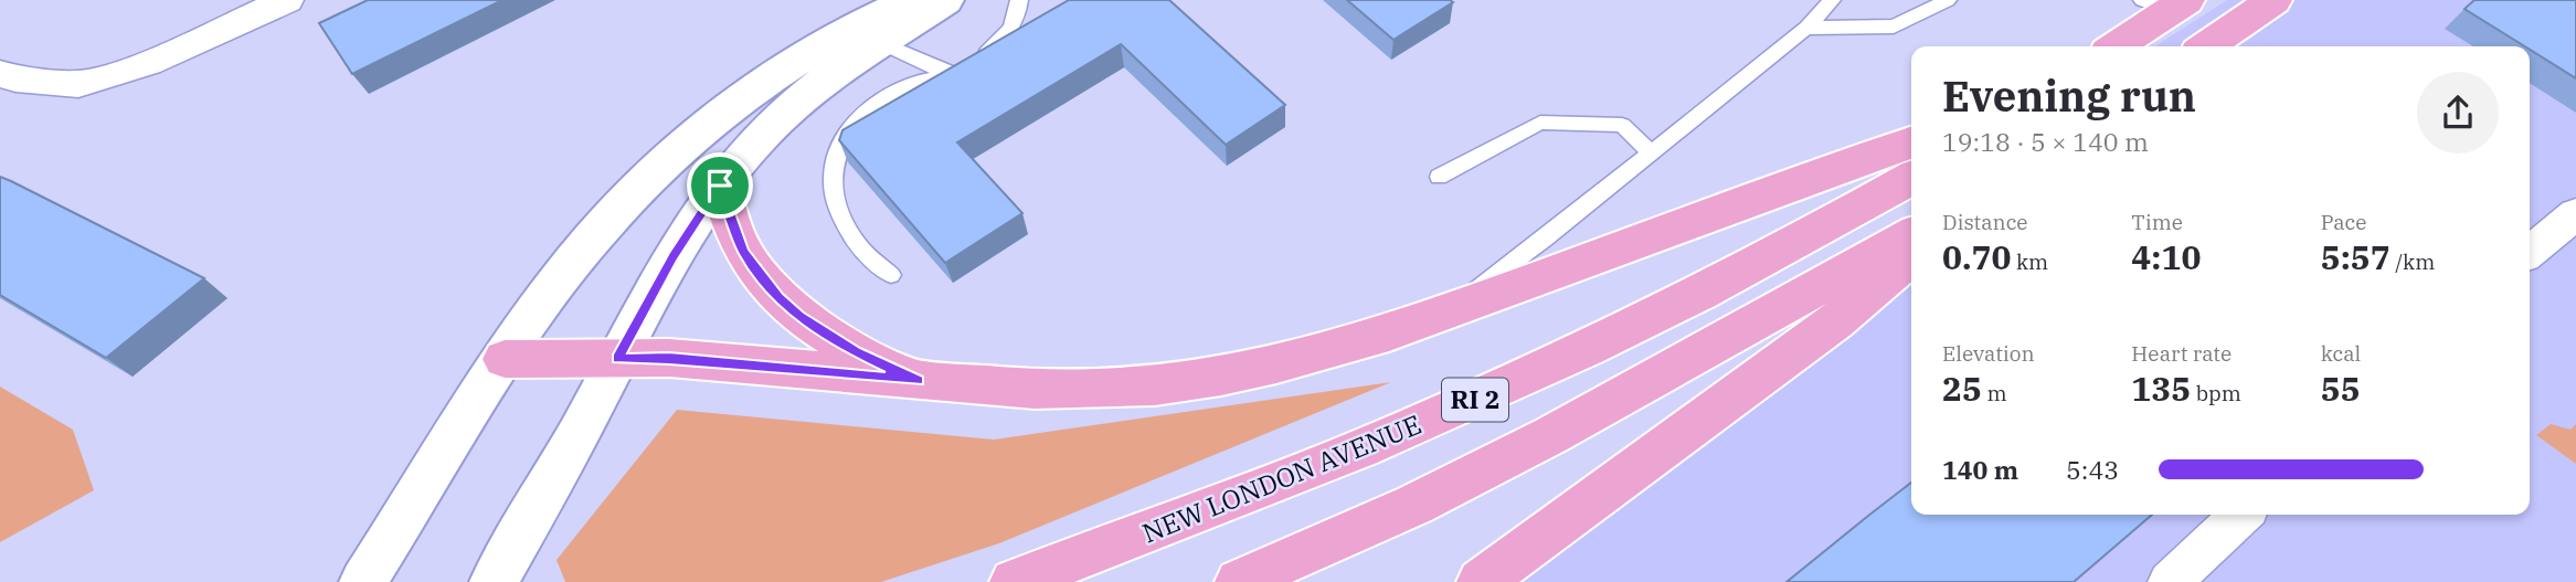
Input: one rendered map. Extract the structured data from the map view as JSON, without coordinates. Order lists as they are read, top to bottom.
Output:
{
  "streets": {
    "main road": ["RI 2", "NEW LONDON AVENUE"]
  },
  "page": {
    "heading": ["Evening run", "19:18 · 5 × 140 m"],
    "stats": [
      ["Distance", "0.70 km"],
      ["Time", "4:10"],
      ["Pace", "5:57 /km"],
      ["Elevation", "25 m"],
      ["Heart rate", "135 bpm"],
      ["kcal", "55"]
    ],
    "list": [
      {
        "name": "140 m",
        "note": "5:43"
      }
    ]
  }
}
